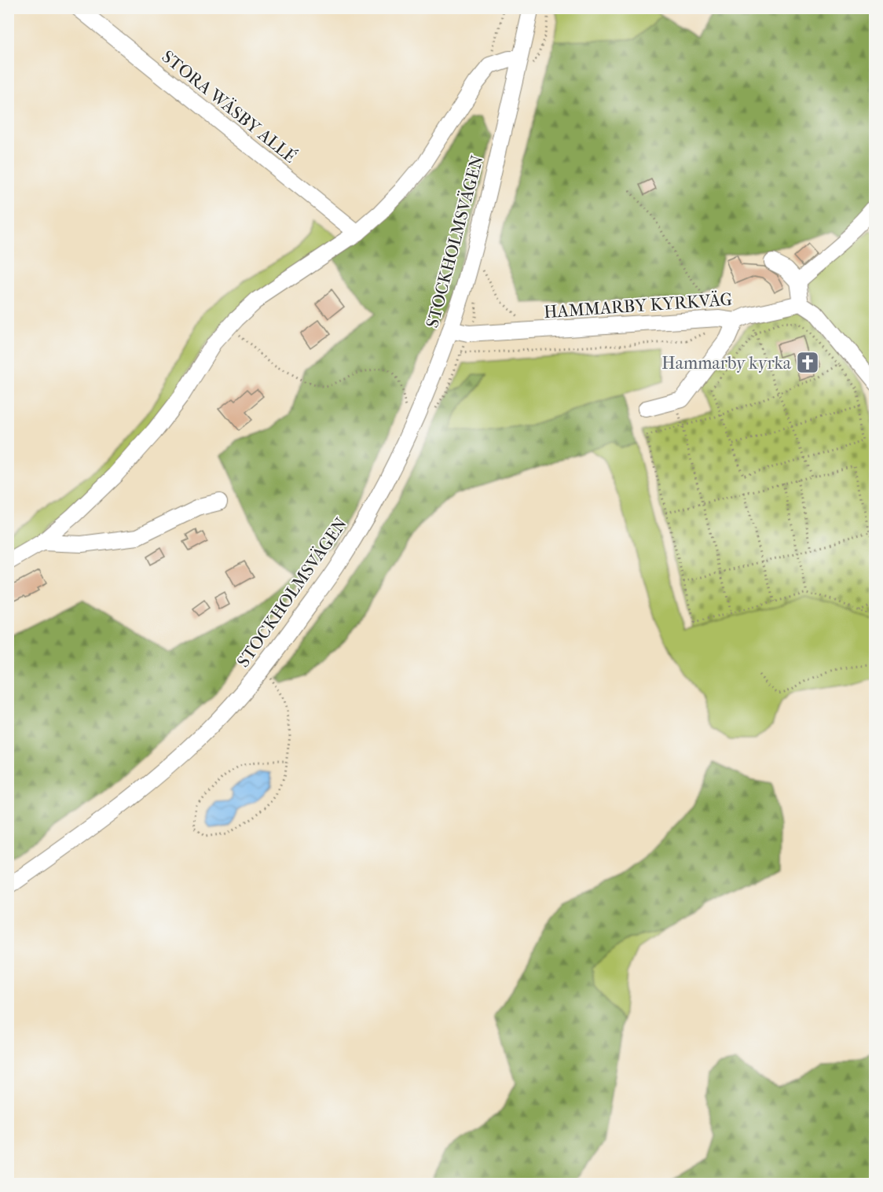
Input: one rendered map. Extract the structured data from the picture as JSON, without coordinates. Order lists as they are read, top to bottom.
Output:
{
  "streets": {
    "street": ["STORA WÄSBY ALLÉ", "STOCKHOLMSVÄGEN", "HAMMARBY KYRKVÄG"]
  },
  "crossings": [
    ["STOCKHOLMSVÄGEN", "HAMMARBY KYRKVÄG"]
  ],
  "places": {
    "church": ["Hammarby kyrka"]
  }
}
